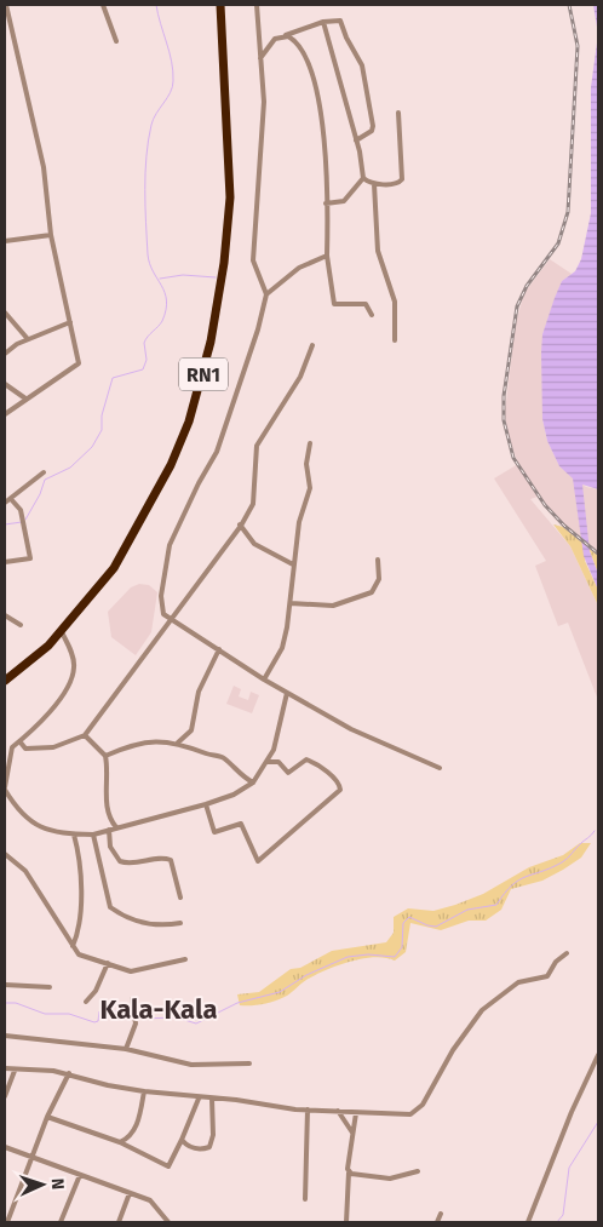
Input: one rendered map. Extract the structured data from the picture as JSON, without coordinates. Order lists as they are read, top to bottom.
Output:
{
  "streets": {
    "highway": ["RN1"]
  },
  "districts": ["Kala-Kala"],
  "north": "right"
}
